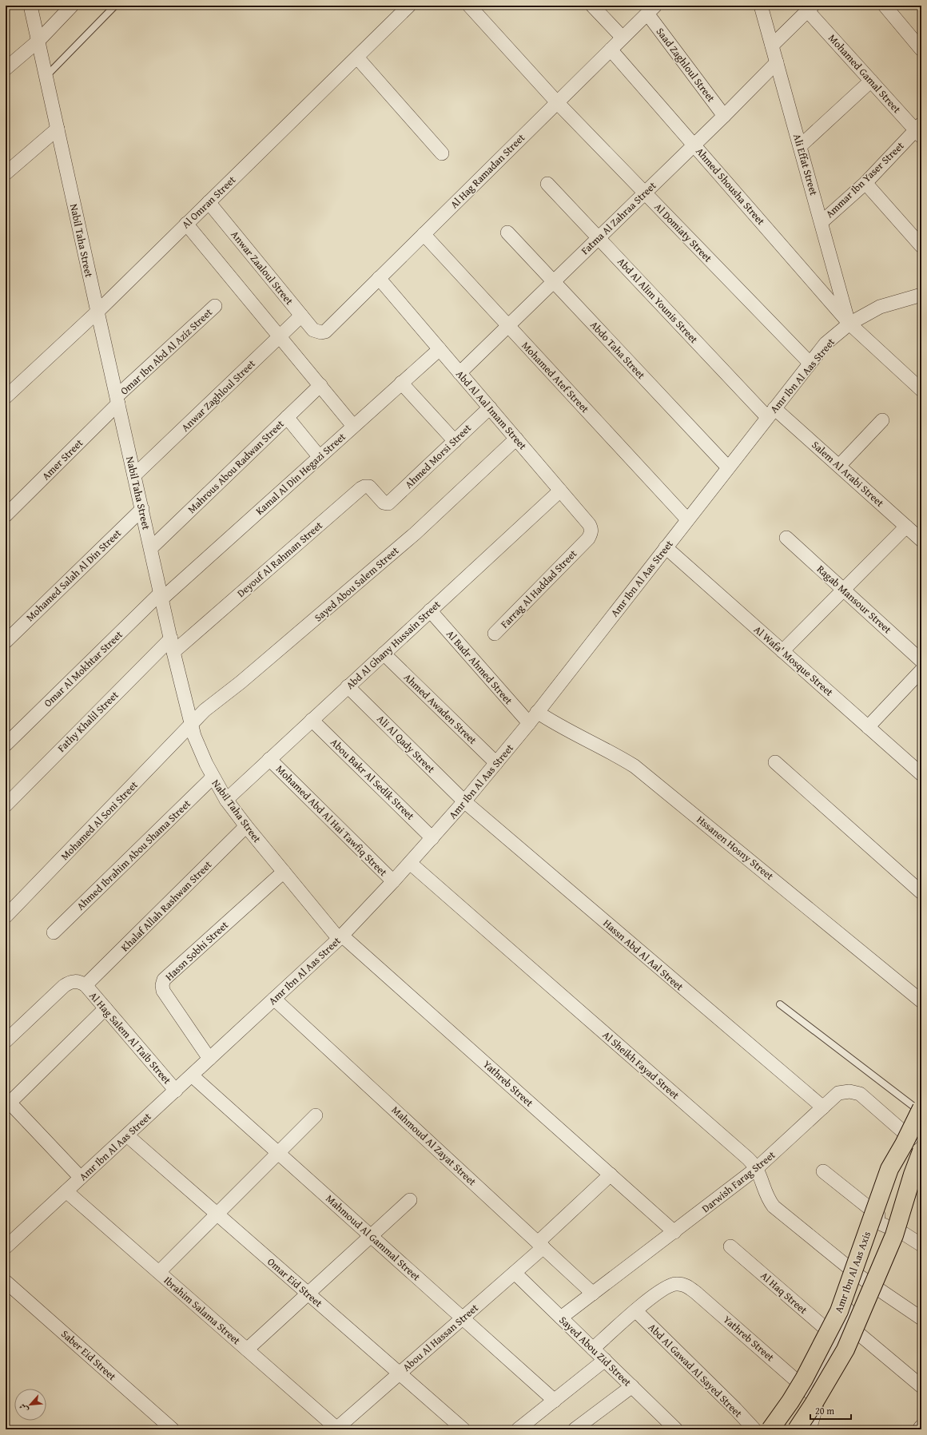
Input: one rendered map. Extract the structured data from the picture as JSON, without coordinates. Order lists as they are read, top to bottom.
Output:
{
  "streets": {
    "main road": ["Amr Ibn Al Aas Axis"],
    "street": [
      "Saad Zaghloul Street",
      "Mohamed Gamal Street",
      "Ali Effat Street",
      "Al Hag Ramadan Street",
      "Ammar Ibn Yaser Street",
      "Ahmed Shousha Street",
      "Al Omran Street",
      "Fatma Al Zahraa Street",
      "Al Domiaty Street",
      "Nabil Taha Street",
      "Anwar Zaaloul Street",
      "Abd Al Alim Younis Street",
      "Abdo Taha Street",
      "Omar Ibn Abd Al Aziz Street",
      "Amr Ibn Al Aas Street",
      "Mohamed Atef Street",
      "Anwar Zaghloul Street",
      "Abd Al Aal Imam Street",
      "Ahmed Morsi Street",
      "Amer Street",
      "Mahrous Abou Radwan Street",
      "Kamal Al Din Hegazi Street",
      "Salem Al Arabi Street",
      "Deyouf Al Rahman Street",
      "Mohamed Salah Al Din Street",
      "Sayed Abou Salem Street",
      "Farrag Al Haddad Street",
      "Ragab Mansour Street",
      "Abd Al Ghany Hussain Street",
      "Al Wafa' Mosque Street",
      "Al Badr Ahmed Street",
      "Omar Al Mokhtar Street",
      "Ahmed Awaden Street",
      "Fathy Khalil Street",
      "Ali Al Qady Street",
      "Abou Bakr Al Sedik Street",
      "Mohamed Al Soni Street",
      "Mohamed Abd Al Hai Tawfiq Street",
      "Hssanen Hosny Street",
      "Ahmed Ibrahim Abou Shama Street",
      "Khalaf Allah Rashwan Street",
      "Hassn Sobhi Street",
      "Hassn Abd Al Aal Street",
      "Al Hag Salem Al Taib Street",
      "Al Sheikh Fayad Street",
      "Yathreb Street",
      "Mahmoud Al Zayat Street",
      "Darwish Farag Street",
      "Mahmoud Al Gammal Street",
      "Omar Eid Street",
      "Al Haq Street",
      "Ibrahim Salama Street",
      "Abou Al Hassan Street",
      "Sayed Abou Zid Street",
      "Saber Eid Street",
      "Abd Al Gawad Al Sayed Street"
    ]
  },
  "crossings": [
    ["Saad Zaghloul Street", "Al Hag Ramadan Street"],
    ["Saad Zaghloul Street", "Fatma Al Zahraa Street"],
    ["Mohamed Gamal Street", "Ammar Ibn Yaser Street"],
    ["Ali Effat Street", "Ammar Ibn Yaser Street"],
    ["Ali Effat Street", "Ahmed Shousha Street"],
    ["Ali Effat Street", "Fatma Al Zahraa Street"],
    ["Ali Effat Street", "Amr Ibn Al Aas Street"],
    ["Al Hag Ramadan Street", "Ahmed Shousha Street"],
    ["Al Hag Ramadan Street", "Al Domiaty Street"],
    ["Al Hag Ramadan Street", "Anwar Zaaloul Street"],
    ["Al Hag Ramadan Street", "Mohamed Atef Street"],
    ["Al Hag Ramadan Street", "Abd Al Aal Imam Street"],
    ["Ahmed Shousha Street", "Fatma Al Zahraa Street"],
    ["Ahmed Shousha Street", "Amr Ibn Al Aas Street"],
    ["Al Omran Street", "Nabil Taha Street"],
    ["Al Omran Street", "Anwar Zaaloul Street"],
    ["Fatma Al Zahraa Street", "Al Domiaty Street"],
    ["Fatma Al Zahraa Street", "Abd Al Alim Younis Street"],
    ["Fatma Al Zahraa Street", "Abdo Taha Street"],
    ["Fatma Al Zahraa Street", "Mohamed Atef Street"],
    ["Fatma Al Zahraa Street", "Abd Al Aal Imam Street"],
    ["Al Domiaty Street", "Amr Ibn Al Aas Street"],
    ["Nabil Taha Street", "Omar Ibn Abd Al Aziz Street"],
    ["Nabil Taha Street", "Amr Ibn Al Aas Street"],
    ["Nabil Taha Street", "Anwar Zaghloul Street"],
    ["Nabil Taha Street", "Amer Street"],
    ["Nabil Taha Street", "Mahrous Abou Radwan Street"],
    ["Nabil Taha Street", "Kamal Al Din Hegazi Street"],
    ["Nabil Taha Street", "Deyouf Al Rahman Street"],
    ["Nabil Taha Street", "Mohamed Salah Al Din Street"],
    ["Nabil Taha Street", "Sayed Abou Salem Street"],
    ["Nabil Taha Street", "Abd Al Ghany Hussain Street"],
    ["Nabil Taha Street", "Omar Al Mokhtar Street"],
    ["Nabil Taha Street", "Fathy Khalil Street"],
    ["Nabil Taha Street", "Mohamed Al Soni Street"],
    ["Nabil Taha Street", "Ahmed Ibrahim Abou Shama Street"],
    ["Nabil Taha Street", "Khalaf Allah Rashwan Street"],
    ["Nabil Taha Street", "Hassn Sobhi Street"],
    ["Nabil Taha Street", "Yathreb Street"],
    ["Anwar Zaaloul Street", "Anwar Zaghloul Street"],
    ["Abd Al Alim Younis Street", "Amr Ibn Al Aas Street"],
    ["Abd Al Alim Younis Street", "Salem Al Arabi Street"],
    ["Abdo Taha Street", "Amr Ibn Al Aas Street"],
    ["Omar Ibn Abd Al Aziz Street", "Amer Street"],
    ["Amr Ibn Al Aas Street", "Mohamed Atef Street"],
    ["Amr Ibn Al Aas Street", "Salem Al Arabi Street"],
    ["Amr Ibn Al Aas Street", "Al Wafa' Mosque Street"],
    ["Amr Ibn Al Aas Street", "Al Badr Ahmed Street"],
    ["Amr Ibn Al Aas Street", "Ahmed Awaden Street"],
    ["Amr Ibn Al Aas Street", "Ali Al Qady Street"],
    ["Amr Ibn Al Aas Street", "Abou Bakr Al Sedik Street"],
    ["Amr Ibn Al Aas Street", "Mohamed Abd Al Hai Tawfiq Street"],
    ["Amr Ibn Al Aas Street", "Hssanen Hosny Street"],
    ["Amr Ibn Al Aas Street", "Hassn Sobhi Street"],
    ["Amr Ibn Al Aas Street", "Hassn Abd Al Aal Street"],
    ["Amr Ibn Al Aas Street", "Al Hag Salem Al Taib Street"],
    ["Amr Ibn Al Aas Street", "Al Sheikh Fayad Street"],
    ["Amr Ibn Al Aas Street", "Yathreb Street"],
    ["Amr Ibn Al Aas Street", "Mahmoud Al Zayat Street"],
    ["Amr Ibn Al Aas Street", "Mahmoud Al Gammal Street"],
    ["Amr Ibn Al Aas Street", "Omar Eid Street"],
    ["Amr Ibn Al Aas Street", "Ibrahim Salama Street"],
    ["Abd Al Aal Imam Street", "Ahmed Morsi Street"],
    ["Abd Al Aal Imam Street", "Kamal Al Din Hegazi Street"],
    ["Abd Al Aal Imam Street", "Sayed Abou Salem Street"],
    ["Abd Al Aal Imam Street", "Farrag Al Haddad Street"],
    ["Abd Al Aal Imam Street", "Abd Al Ghany Hussain Street"],
    ["Ahmed Morsi Street", "Deyouf Al Rahman Street"],
    ["Kamal Al Din Hegazi Street", "Omar Al Mokhtar Street"],
    ["Sayed Abou Salem Street", "Mohamed Al Soni Street"],
    ["Abd Al Ghany Hussain Street", "Al Badr Ahmed Street"],
    ["Abd Al Ghany Hussain Street", "Ahmed Awaden Street"],
    ["Abd Al Ghany Hussain Street", "Ali Al Qady Street"],
    ["Abd Al Ghany Hussain Street", "Abou Bakr Al Sedik Street"],
    ["Abd Al Ghany Hussain Street", "Mohamed Abd Al Hai Tawfiq Street"],
    ["Ali Al Qady Street", "Hassn Abd Al Aal Street"],
    ["Khalaf Allah Rashwan Street", "Al Hag Salem Al Taib Street"],
    ["Hassn Abd Al Aal Street", "Darwish Farag Street"],
    ["Al Sheikh Fayad Street", "Darwish Farag Street"],
    ["Yathreb Street", "Darwish Farag Street"],
    ["Yathreb Street", "Abou Al Hassan Street"],
    ["Yathreb Street", "Abd Al Gawad Al Sayed Street"],
    ["Mahmoud Al Zayat Street", "Darwish Farag Street"],
    ["Mahmoud Al Zayat Street", "Abou Al Hassan Street"],
    ["Darwish Farag Street", "Amr Ibn Al Aas Axis"],
    ["Darwish Farag Street", "Sayed Abou Zid Street"],
    ["Mahmoud Al Gammal Street", "Abou Al Hassan Street"],
    ["Omar Eid Street", "Abou Al Hassan Street"],
    ["Ibrahim Salama Street", "Abou Al Hassan Street"],
    ["Abou Al Hassan Street", "Sayed Abou Zid Street"]
  ],
  "scale_bar": "20 m",
  "north": "bottom left"
}
